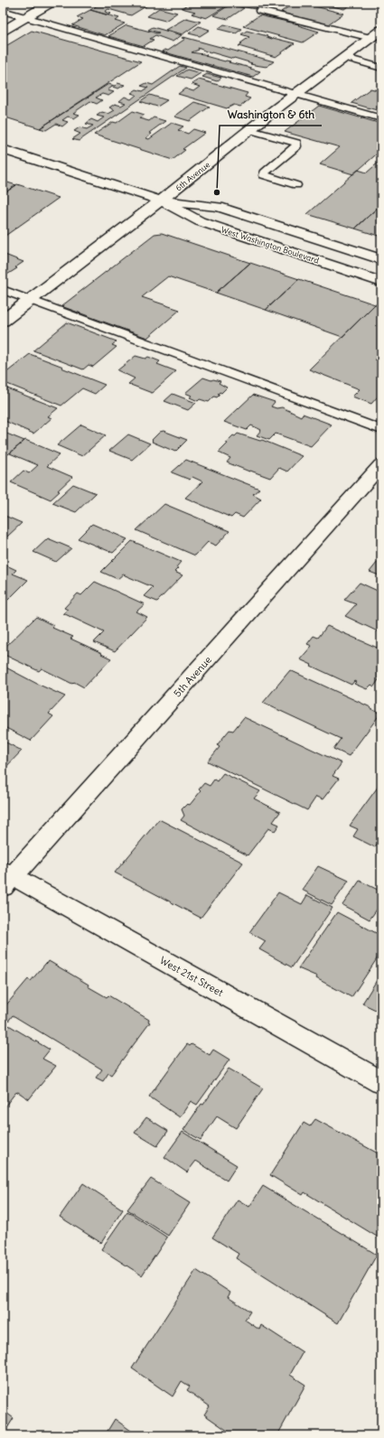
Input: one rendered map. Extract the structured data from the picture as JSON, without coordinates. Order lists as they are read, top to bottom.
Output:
{
  "streets": {
    "street": [
      "6th Avenue",
      "West Washington Boulevard",
      "5th Avenue",
      "West 21st Street"
    ]
  },
  "crossings": [
    ["6th Avenue", "West Washington Boulevard"],
    ["5th Avenue", "West 21st Street"]
  ],
  "places": ["Washington & 6th"]
}
